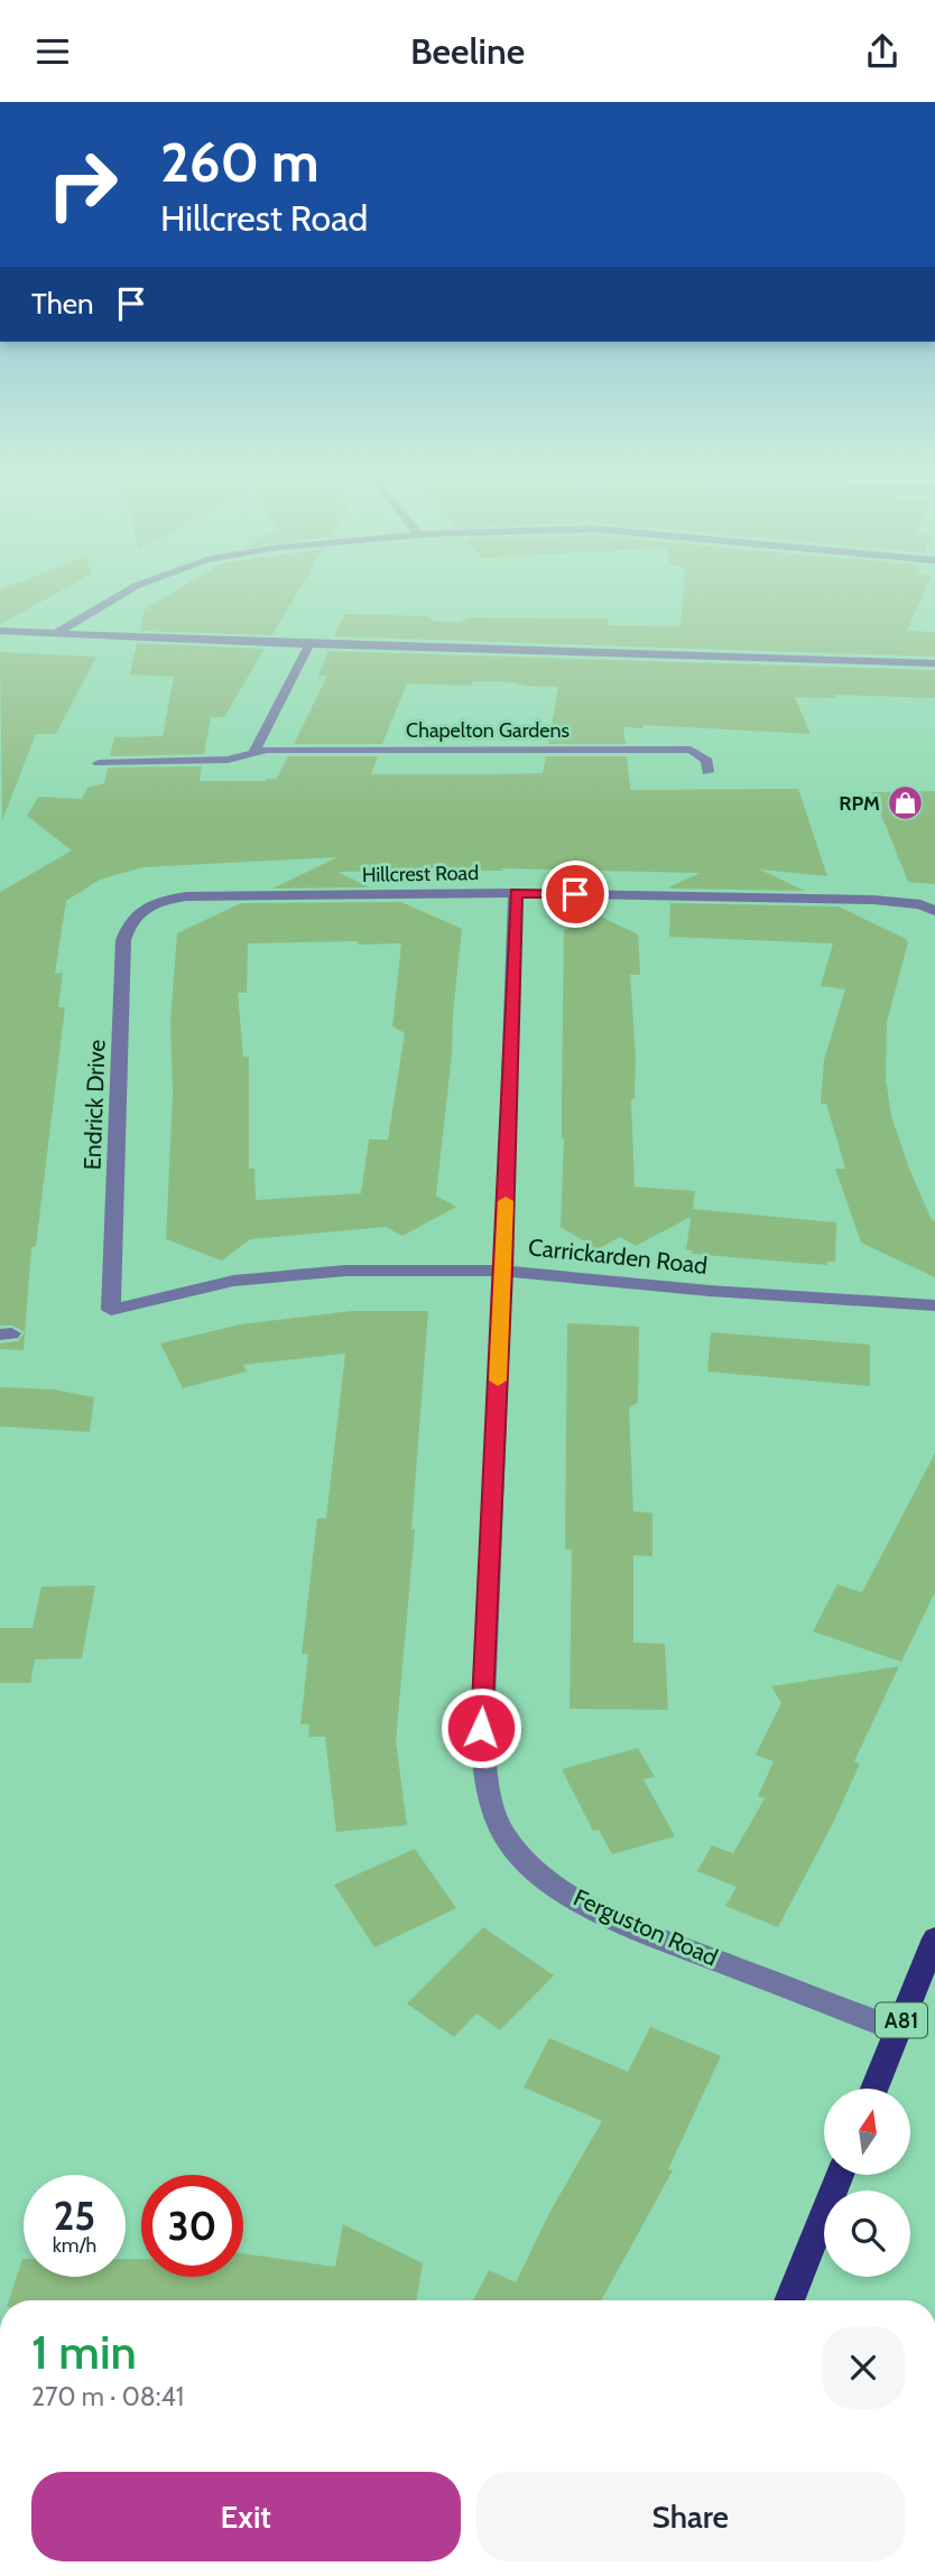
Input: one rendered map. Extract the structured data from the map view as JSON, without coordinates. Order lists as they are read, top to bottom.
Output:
{
  "streets": {
    "main road": ["A81"],
    "street": [
      "Chapelton Gardens",
      "Hillcrest Road",
      "Endrick Drive",
      "Carrickarden Road",
      "Ferguston Road"
    ]
  },
  "crossings": [
    ["Hillcrest Road", "Endrick Drive"],
    ["Hillcrest Road", "Ferguston Road"],
    ["Endrick Drive", "Carrickarden Road"],
    ["Carrickarden Road", "Ferguston Road"],
    ["Ferguston Road", "A81"]
  ],
  "places": {
    "shop": ["RPM"]
  },
  "north": "top",
  "page": {
    "header": "Beeline",
    "turn": ["260 m", "Hillcrest Road"],
    "then": "Then",
    "speed": "25 km/h",
    "limit": "30",
    "heading": ["1 min", "270 m · 08:41"],
    "buttons": ["Exit", "Share"]
  }
}
